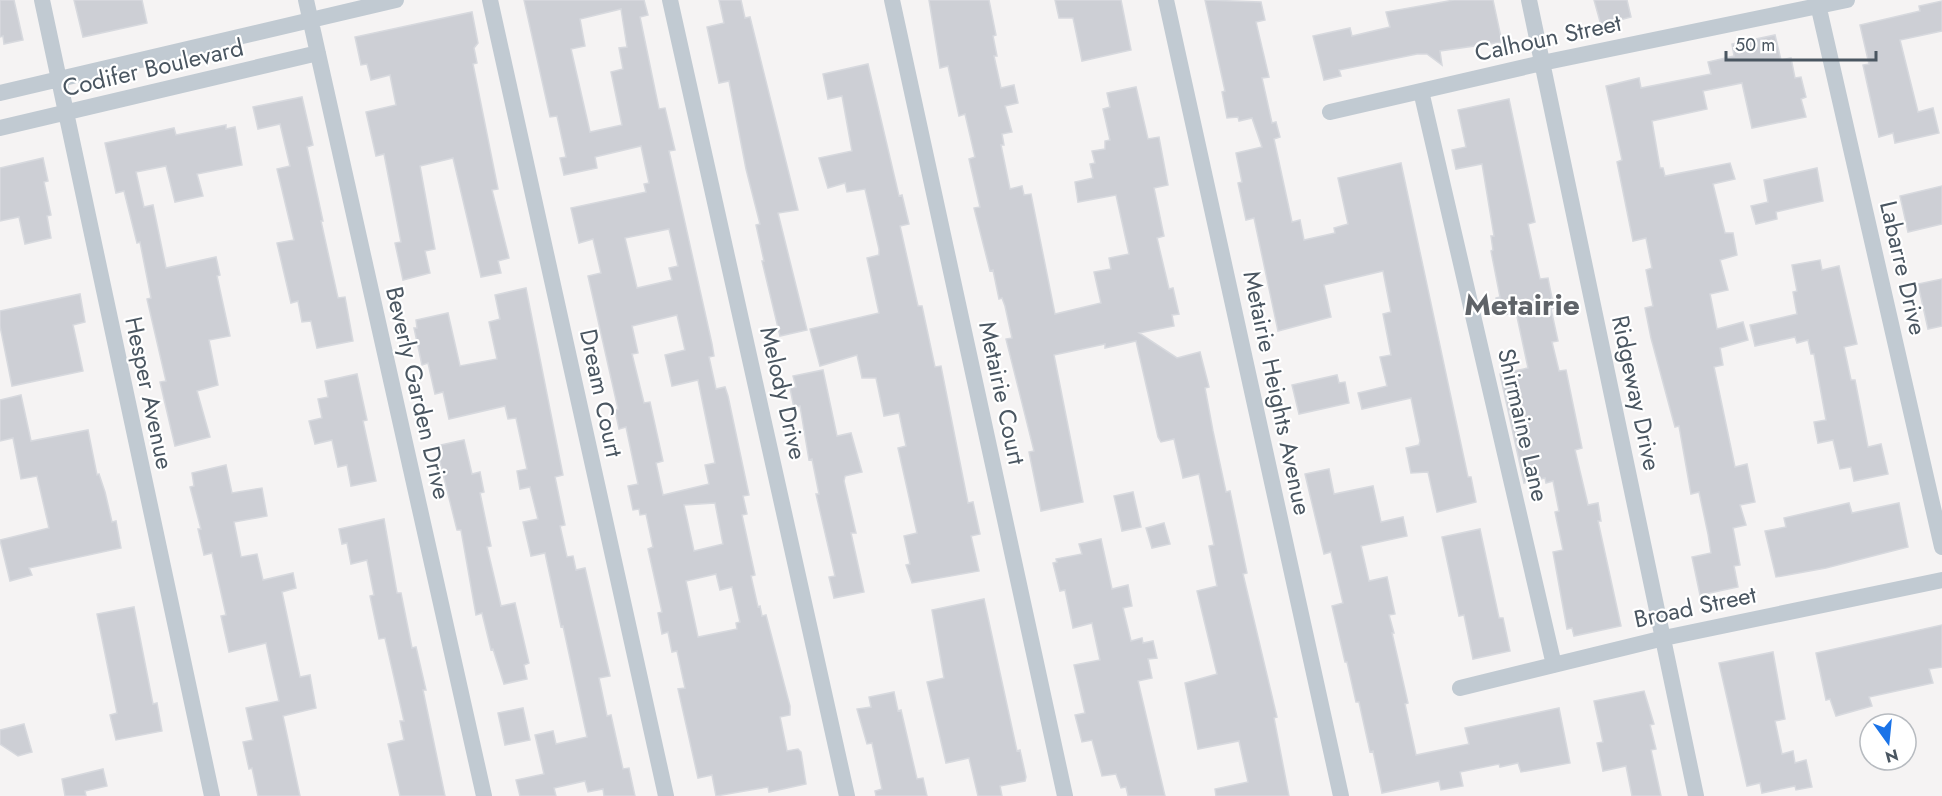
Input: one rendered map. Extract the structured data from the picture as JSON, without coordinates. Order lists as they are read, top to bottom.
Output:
{
  "streets": {
    "street": [
      "Calhoun Street",
      "Codifer Boulevard",
      "Labarre Drive",
      "Hesper Avenue",
      "Beverly Garden Drive",
      "Dream Court",
      "Melody Drive",
      "Metairie Court",
      "Metairie Heights Avenue",
      "Ridgeway Drive",
      "Shirmaine Lane",
      "Broad Street"
    ]
  },
  "crossings": [
    ["Calhoun Street", "Labarre Drive"],
    ["Calhoun Street", "Ridgeway Drive"],
    ["Calhoun Street", "Shirmaine Lane"],
    ["Codifer Boulevard", "Hesper Avenue"],
    ["Codifer Boulevard", "Beverly Garden Drive"],
    ["Ridgeway Drive", "Broad Street"],
    ["Shirmaine Lane", "Broad Street"]
  ],
  "districts": ["Metairie"],
  "scale_bar": "50 m",
  "north": "bottom"
}
